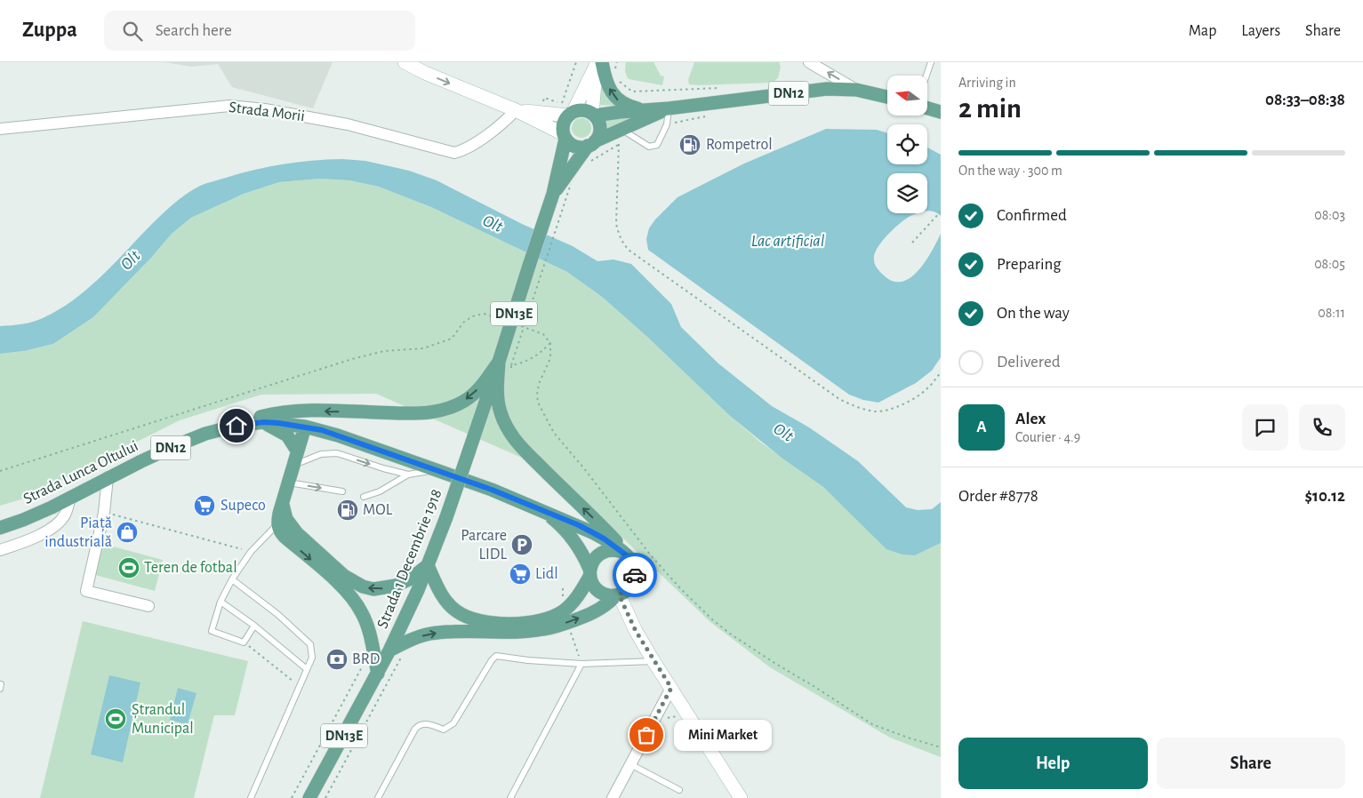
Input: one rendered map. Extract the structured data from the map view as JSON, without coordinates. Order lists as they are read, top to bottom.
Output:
{
  "streets": {
    "main road": [
      "DN12",
      "DN13E",
      "Strada Lunca Oltului",
      "Strada 1 Decembrie 1918"
    ],
    "street": ["Strada Morii"]
  },
  "crossings": [
    ["DN12", "Strada Lunca Oltului"],
    ["DN12", "Strada 1 Decembrie 1918"]
  ],
  "water": ["Olt", "Lac artificial"],
  "places": {
    "fuel station": ["Rompetrol", "MOL"],
    "supermarket": ["Supeco", "Lidl"],
    "shop": ["Piață industrială"],
    "parking": ["Parcare LIDL"],
    "sports": ["Teren de fotbal", "Ștrandul Municipal"],
    "bank": ["BRD"],
    "other": ["Mini Market"]
  },
  "north": "left",
  "page": {
    "header": "Zuppa",
    "search": "Search here",
    "nav": ["Map", "Layers", "Share"],
    "heading": ["2 min", "Arriving in", "08:33–08:38"],
    "panel": [
      "Alex",
      "Courier · 4.9",
      "Order #8778",
      "$10.12"
    ],
    "bar": "On the way · 300 m",
    "list": [
      ["Confirmed", "08:03"],
      ["Preparing", "08:05"],
      ["On the way", "08:11"],
      "Delivered"
    ],
    "round": "A",
    "bubble": "Mini Market",
    "buttons": ["Help", "Share"]
  }
}
